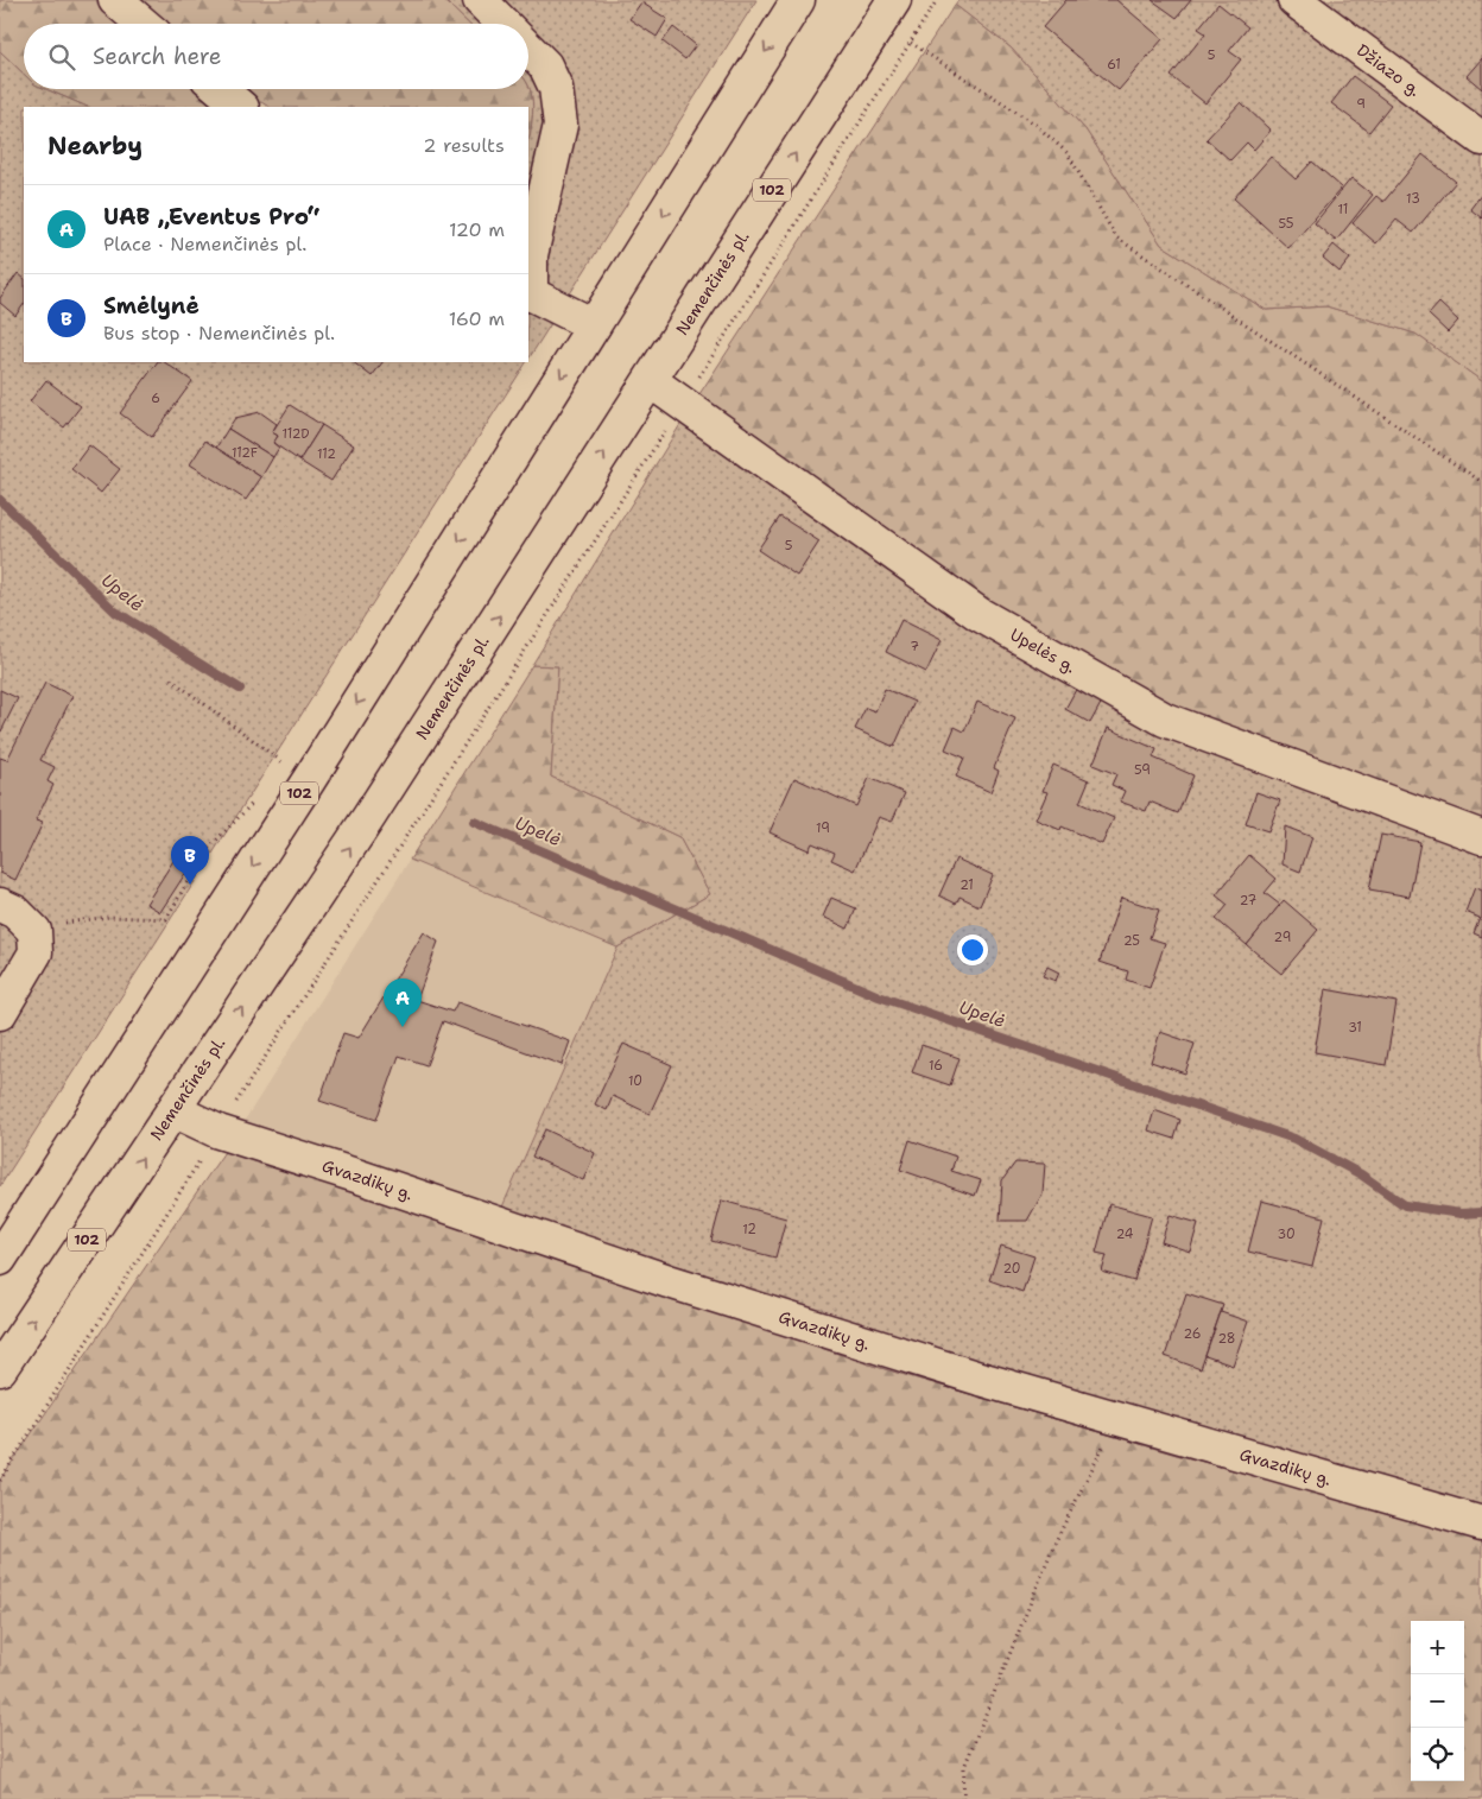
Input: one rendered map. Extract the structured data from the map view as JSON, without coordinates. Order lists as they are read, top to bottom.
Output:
{
  "streets": {
    "street": [
      "Džiazo g.",
      "102",
      "Nemenčinės pl.",
      "Upelės g.",
      "Gvazdikų g."
    ]
  },
  "crossings": [
    ["Nemenčinės pl.", "Upelės g."],
    ["Nemenčinės pl.", "Gvazdikų g."]
  ],
  "water": ["Upelė"],
  "house_numbers": [
    "5",
    "61",
    "9",
    "13",
    "11",
    "55",
    "6",
    "112D",
    "112F",
    "112",
    "5",
    "7",
    "59",
    "19",
    "21",
    "27",
    "29",
    "25",
    "31",
    "16",
    "10",
    "12",
    "24",
    "30",
    "20",
    "26",
    "28"
  ],
  "page": {
    "search": "Search here",
    "heading": ["Nearby", "2 results"],
    "list": [
      {
        "mark": "A",
        "name": "UAB „Eventus Pro“",
        "note": "Place · Nemenčinės pl.",
        "value": "120 m"
      },
      {
        "mark": "B",
        "name": "Smėlynė",
        "note": "Bus stop · Nemenčinės pl.",
        "value": "160 m"
      }
    ],
    "pins": ["B", "A"],
    "map_buttons": ["+", "−"]
  }
}
